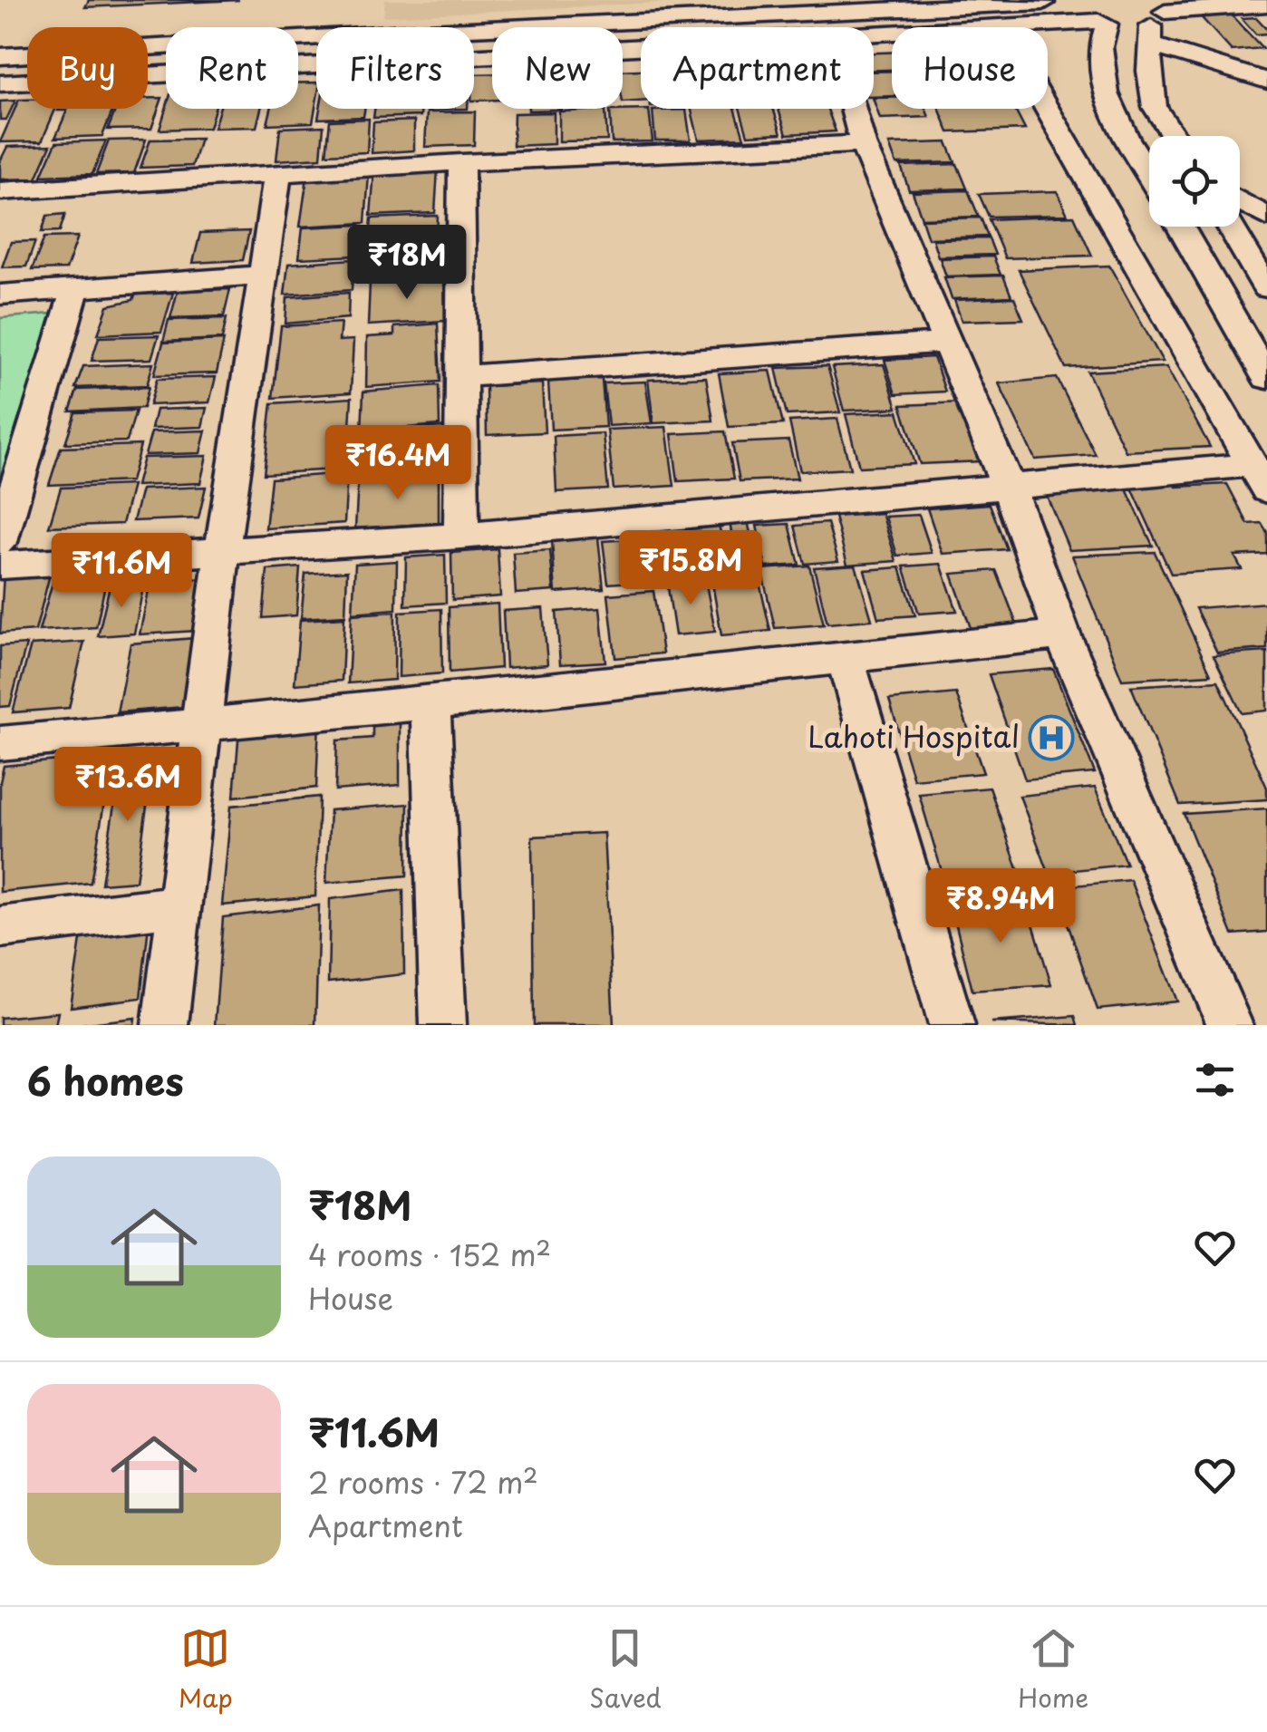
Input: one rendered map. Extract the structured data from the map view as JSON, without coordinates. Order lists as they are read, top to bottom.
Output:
{
  "places": {
    "hospital": ["Lahoti Hospital"]
  },
  "page": {
    "chip": [
      "Buy",
      "Rent",
      "Filters",
      "New",
      "Apartment",
      "House"
    ],
    "price": [
      "₹18M",
      "₹16.4M",
      "₹15.8M",
      "₹11.6M",
      "₹13.6M",
      "₹8.94M"
    ],
    "heading": "6 homes",
    "list": [
      {
        "name": "₹18M",
        "note": "4 rooms · 152 m² · House"
      },
      {
        "name": "₹11.6M",
        "note": "2 rooms · 72 m² · Apartment"
      }
    ],
    "tabs": ["Map", "Saved", "Home"]
  }
}
